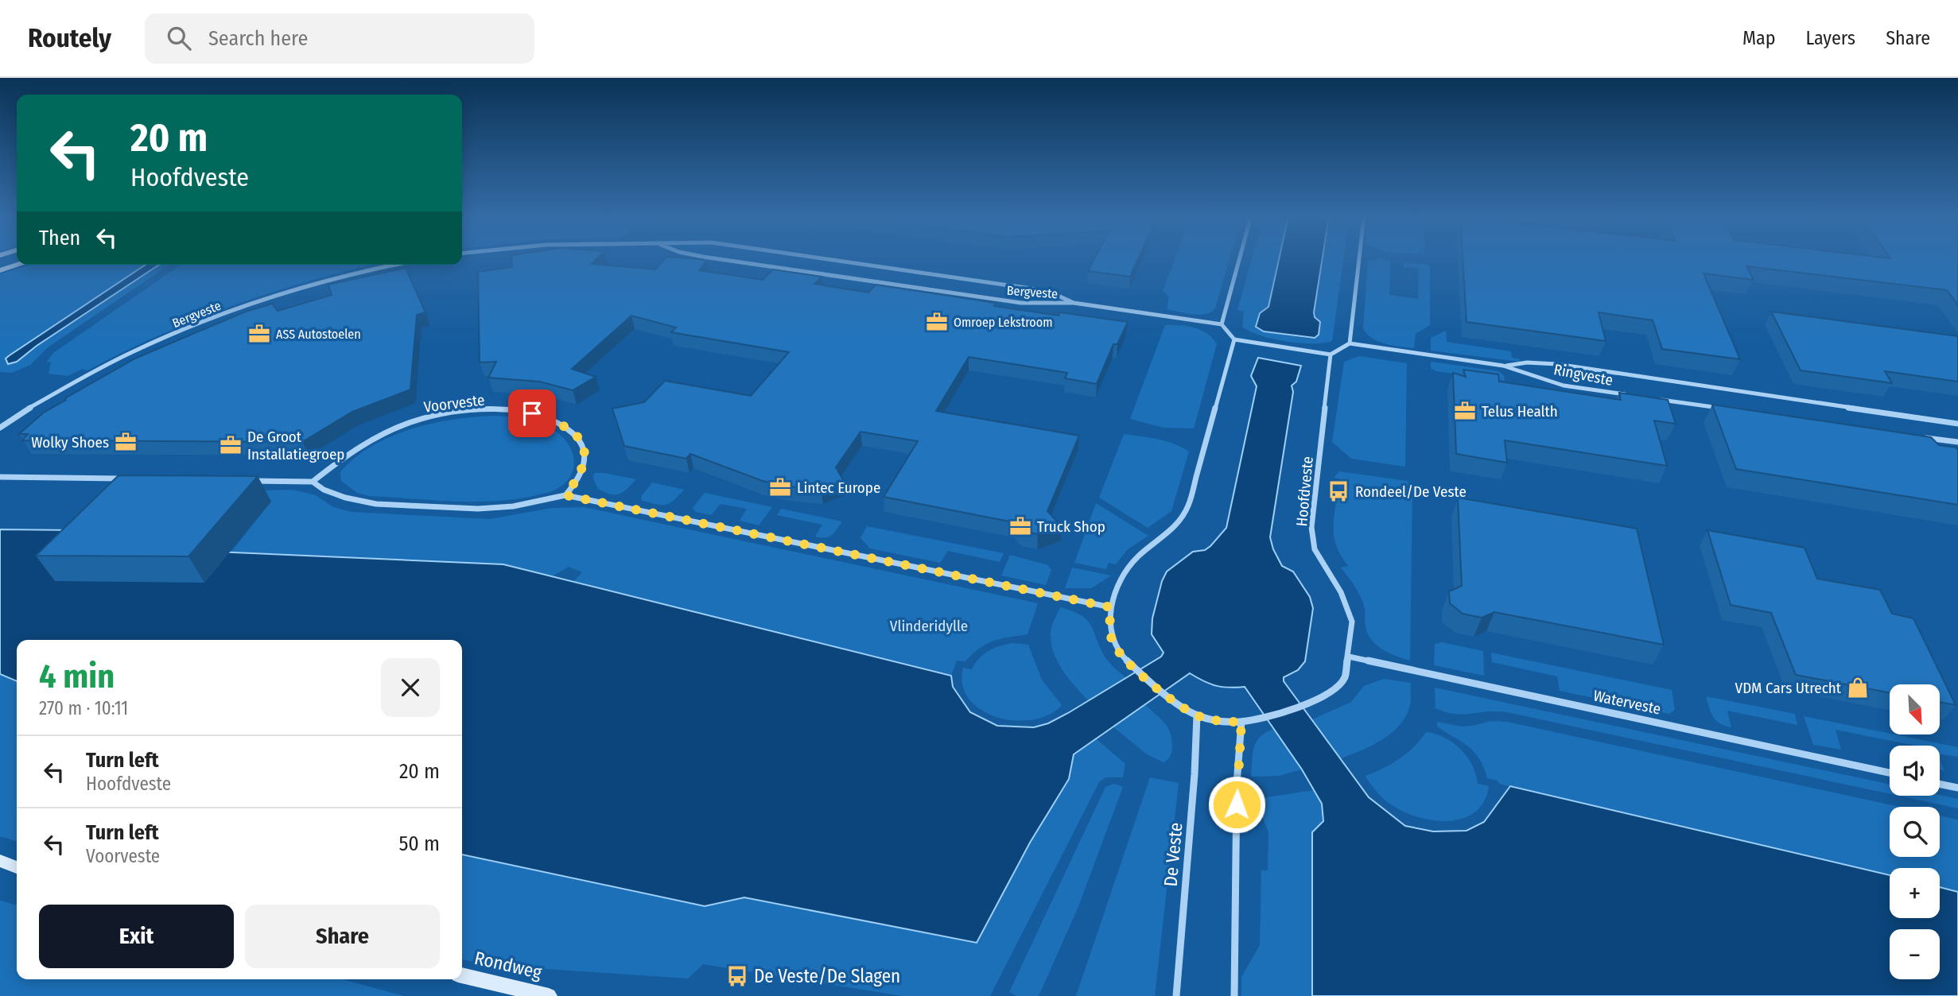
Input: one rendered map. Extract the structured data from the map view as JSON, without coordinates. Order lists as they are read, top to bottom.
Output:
{
  "streets": {
    "main road": ["Rondweg"],
    "street": [
      "Bergveste",
      "Ringveste",
      "Voorveste",
      "Hoofdveste",
      "Waterveste",
      "De Veste"
    ]
  },
  "crossings": [
    ["Hoofdveste", "Waterveste"],
    ["Hoofdveste", "De Veste"]
  ],
  "parks": ["Vlinderidylle"],
  "places": {
    "office": [
      "Omroep Lekstroom",
      "ASS Autostoelen",
      "Telus Health",
      "Wolky Shoes",
      "De Groot Installatiegroep",
      "Lintec Europe",
      "Truck Shop"
    ],
    "bus stop": ["Rondeel/De Veste", "De Veste/De Slagen"],
    "shop": ["VDM Cars Utrecht"]
  },
  "north": "bottom right",
  "page": {
    "header": "Routely",
    "search": "Search here",
    "nav": ["Map", "Layers", "Share"],
    "turn": ["20 m", "Hoofdveste"],
    "then": "Then",
    "heading": ["4 min", "270 m · 10:11"],
    "map_buttons": ["+", "−"],
    "list": [
      {
        "name": "Turn left",
        "note": "Hoofdveste",
        "value": "20 m"
      },
      {
        "name": "Turn left",
        "note": "Voorveste",
        "value": "50 m"
      }
    ],
    "buttons": ["Exit", "Share"]
  }
}
